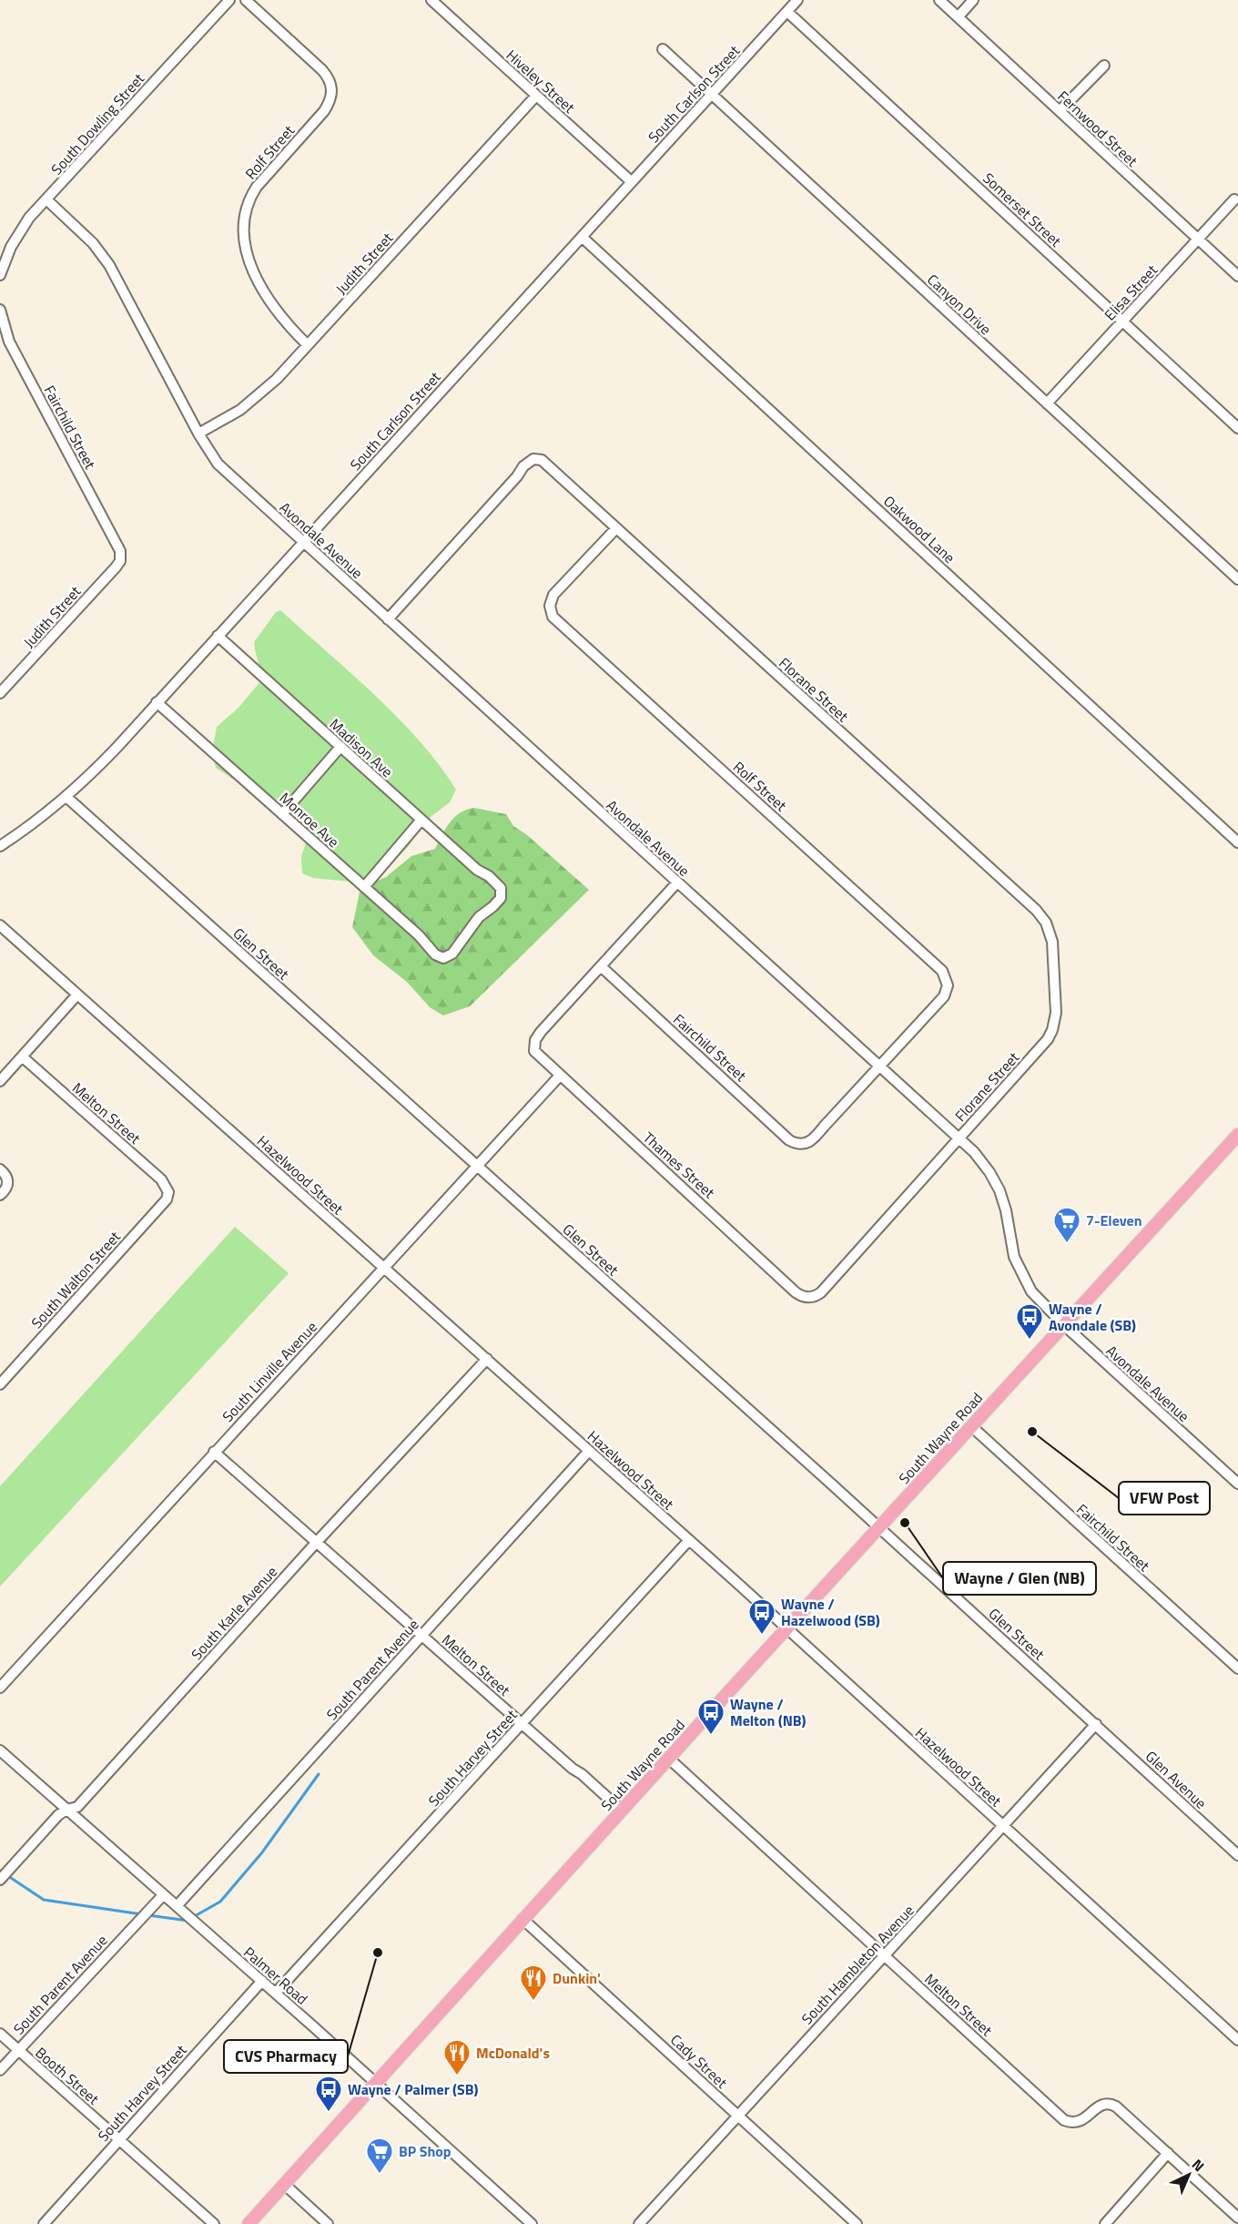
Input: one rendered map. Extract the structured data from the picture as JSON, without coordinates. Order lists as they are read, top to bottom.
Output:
{
  "streets": {
    "main road": ["South Wayne Road"],
    "street": [
      "Hiveley Street",
      "South Carlson Street",
      "South Dowling Street",
      "Fernwood Street",
      "Rolf Street",
      "Somerset Street",
      "Judith Street",
      "Elisa Street",
      "Canyon Drive",
      "Fairchild Street",
      "Oakwood Lane",
      "Avondale Avenue",
      "Florane Street",
      "Madison Ave",
      "Monroe Ave",
      "Glen Street",
      "Melton Street",
      "Thames Street",
      "Hazelwood Street",
      "South Walton Street",
      "South Linville Avenue",
      "South Karle Avenue",
      "South Parent Avenue",
      "South Harvey Street",
      "Glen Avenue",
      "South Hambleton Avenue",
      "Palmer Road",
      "Cady Street",
      "Booth Street"
    ]
  },
  "crossings": [
    ["Hiveley Street", "South Carlson Street"],
    ["Hiveley Street", "Judith Street"],
    ["South Carlson Street", "Somerset Street"],
    ["South Carlson Street", "Canyon Drive"],
    ["South Carlson Street", "Oakwood Lane"],
    ["South Carlson Street", "Avondale Avenue"],
    ["South Carlson Street", "Madison Ave"],
    ["South Carlson Street", "Monroe Ave"],
    ["South Carlson Street", "Glen Street"],
    ["South Dowling Street", "Avondale Avenue"],
    ["Fernwood Street", "Elisa Street"],
    ["Rolf Street", "Judith Street"],
    ["Rolf Street", "Fairchild Street"],
    ["Rolf Street", "Avondale Avenue"],
    ["Rolf Street", "Florane Street"],
    ["Somerset Street", "Elisa Street"],
    ["Judith Street", "Fairchild Street"],
    ["Judith Street", "Avondale Avenue"],
    ["Elisa Street", "Canyon Drive"],
    ["Fairchild Street", "Avondale Avenue"],
    ["Fairchild Street", "Thames Street"],
    ["Fairchild Street", "South Wayne Road"],
    ["Avondale Avenue", "Florane Street"],
    ["Avondale Avenue", "Thames Street"],
    ["Avondale Avenue", "South Wayne Road"],
    ["Florane Street", "Thames Street"],
    ["Madison Ave", "Monroe Ave"],
    ["Glen Street", "South Linville Avenue"],
    ["Glen Street", "South Wayne Road"],
    ["Glen Street", "Glen Avenue"],
    ["Glen Street", "South Hambleton Avenue"],
    ["Melton Street", "South Walton Street"],
    ["Melton Street", "South Linville Avenue"],
    ["Melton Street", "South Wayne Road"],
    ["Melton Street", "South Karle Avenue"],
    ["Melton Street", "South Parent Avenue"],
    ["Melton Street", "South Harvey Street"],
    ["Melton Street", "South Hambleton Avenue"],
    ["Thames Street", "South Linville Avenue"],
    ["Hazelwood Street", "South Linville Avenue"],
    ["Hazelwood Street", "South Wayne Road"],
    ["Hazelwood Street", "South Karle Avenue"],
    ["Hazelwood Street", "South Parent Avenue"],
    ["Hazelwood Street", "South Harvey Street"],
    ["Hazelwood Street", "South Hambleton Avenue"],
    ["South Wayne Road", "Palmer Road"],
    ["South Wayne Road", "Cady Street"],
    ["South Karle Avenue", "Palmer Road"],
    ["South Parent Avenue", "Palmer Road"],
    ["South Parent Avenue", "Booth Street"],
    ["South Harvey Street", "Palmer Road"],
    ["South Harvey Street", "Booth Street"],
    ["Glen Avenue", "South Hambleton Avenue"],
    ["South Hambleton Avenue", "Cady Street"]
  ],
  "places": {
    "supermarket": ["7-Eleven", "BP Shop"],
    "bus stop": [
      "Wayne / Avondale (SB)",
      "Wayne / Hazelwood (SB)",
      "Wayne / Melton (NB)",
      "Wayne / Palmer (SB)"
    ],
    "other": ["VFW Post", "Wayne / Glen (NB)", "CVS Pharmacy"],
    "restaurant": ["Dunkin'", "McDonald's"]
  },
  "north": "top right"
}
